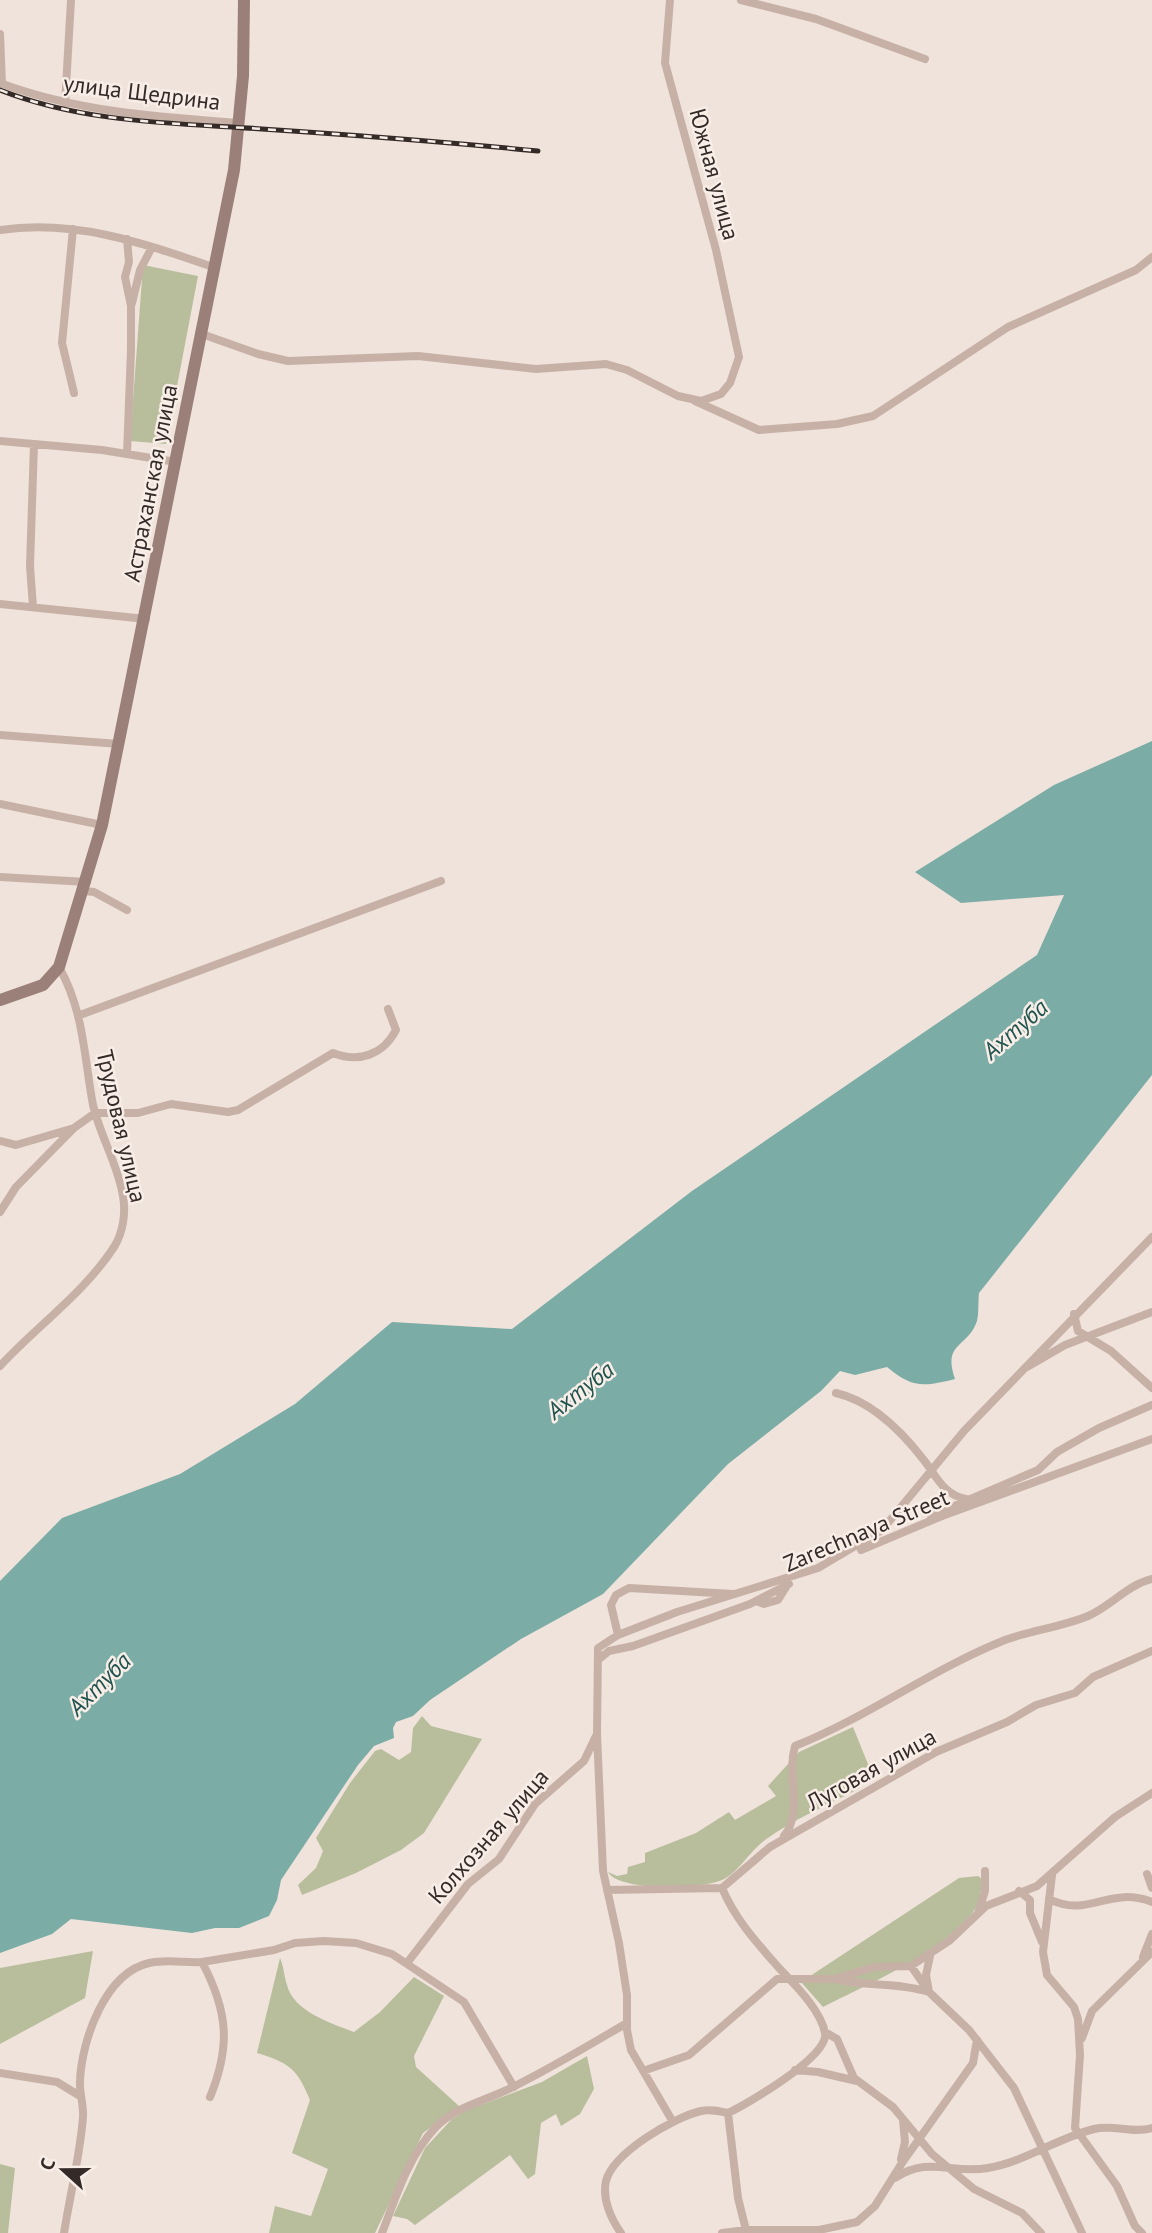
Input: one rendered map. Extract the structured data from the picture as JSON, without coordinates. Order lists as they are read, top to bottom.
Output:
{
  "streets": {
    "main road": ["Астраханская улица"],
    "street": [
      "улица Щедрина",
      "Южная улица",
      "Трудовая улица",
      "Zarechnaya Street",
      "Луговая улица",
      "Колхозная улица"
    ]
  },
  "crossings": [
    ["улица Щедрина", "Астраханская улица"],
    ["Астраханская улица", "Трудовая улица"],
    ["Zarechnaya Street", "Колхозная улица"]
  ],
  "water": ["Ахтуба"],
  "north": "left"
}
